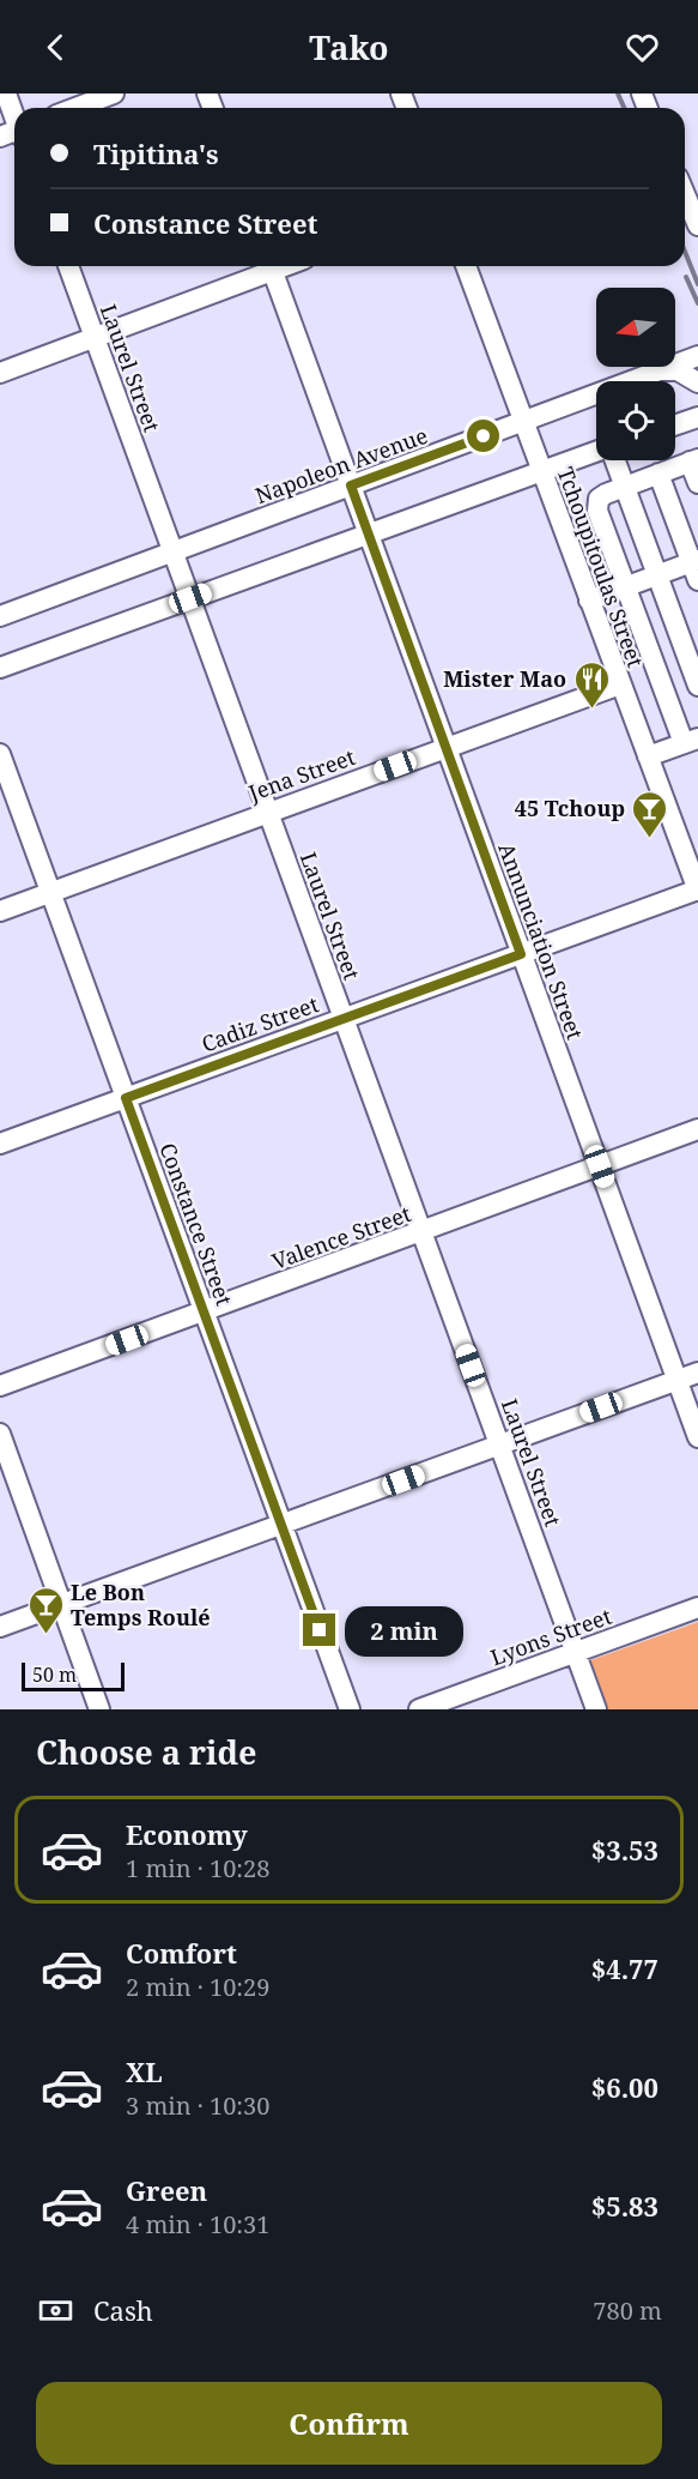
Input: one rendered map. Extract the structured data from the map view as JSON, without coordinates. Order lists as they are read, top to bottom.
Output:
{
  "streets": {
    "street": [
      "Laurel Street",
      "Napoleon Avenue",
      "Tchoupitoulas Street",
      "Jena Street",
      "Annunciation Street",
      "Cadiz Street",
      "Constance Street",
      "Valence Street",
      "Lyons Street"
    ]
  },
  "crossings": [
    ["Laurel Street", "Napoleon Avenue"],
    ["Laurel Street", "Jena Street"],
    ["Laurel Street", "Cadiz Street"],
    ["Laurel Street", "Valence Street"],
    ["Laurel Street", "Lyons Street"],
    ["Napoleon Avenue", "Tchoupitoulas Street"],
    ["Napoleon Avenue", "Annunciation Street"],
    ["Tchoupitoulas Street", "Jena Street"],
    ["Tchoupitoulas Street", "Cadiz Street"],
    ["Jena Street", "Annunciation Street"],
    ["Jena Street", "Constance Street"],
    ["Annunciation Street", "Cadiz Street"],
    ["Annunciation Street", "Valence Street"],
    ["Cadiz Street", "Constance Street"],
    ["Constance Street", "Valence Street"]
  ],
  "places": {
    "restaurant": ["Mister Mao"],
    "bar": ["45 Tchoup", "Le Bon Temps Roulé"]
  },
  "scale_bar": "50 m",
  "north": "left",
  "page": {
    "header": "Tako",
    "banner": ["Tipitina's", "Constance Street"],
    "bubble": "2 min",
    "scale": "50 m",
    "heading": "Choose a ride",
    "list": [
      {
        "name": "Economy",
        "note": "1 min · 10:28",
        "value": "$3.53"
      },
      {
        "name": "Comfort",
        "note": "2 min · 10:29",
        "value": "$4.77"
      },
      {
        "name": "XL",
        "note": "3 min · 10:30",
        "value": "$6.00"
      },
      {
        "name": "Green",
        "note": "4 min · 10:31",
        "value": "$5.83"
      }
    ],
    "pay": ["Cash", "780 m"],
    "buttons": "Confirm"
  }
}
